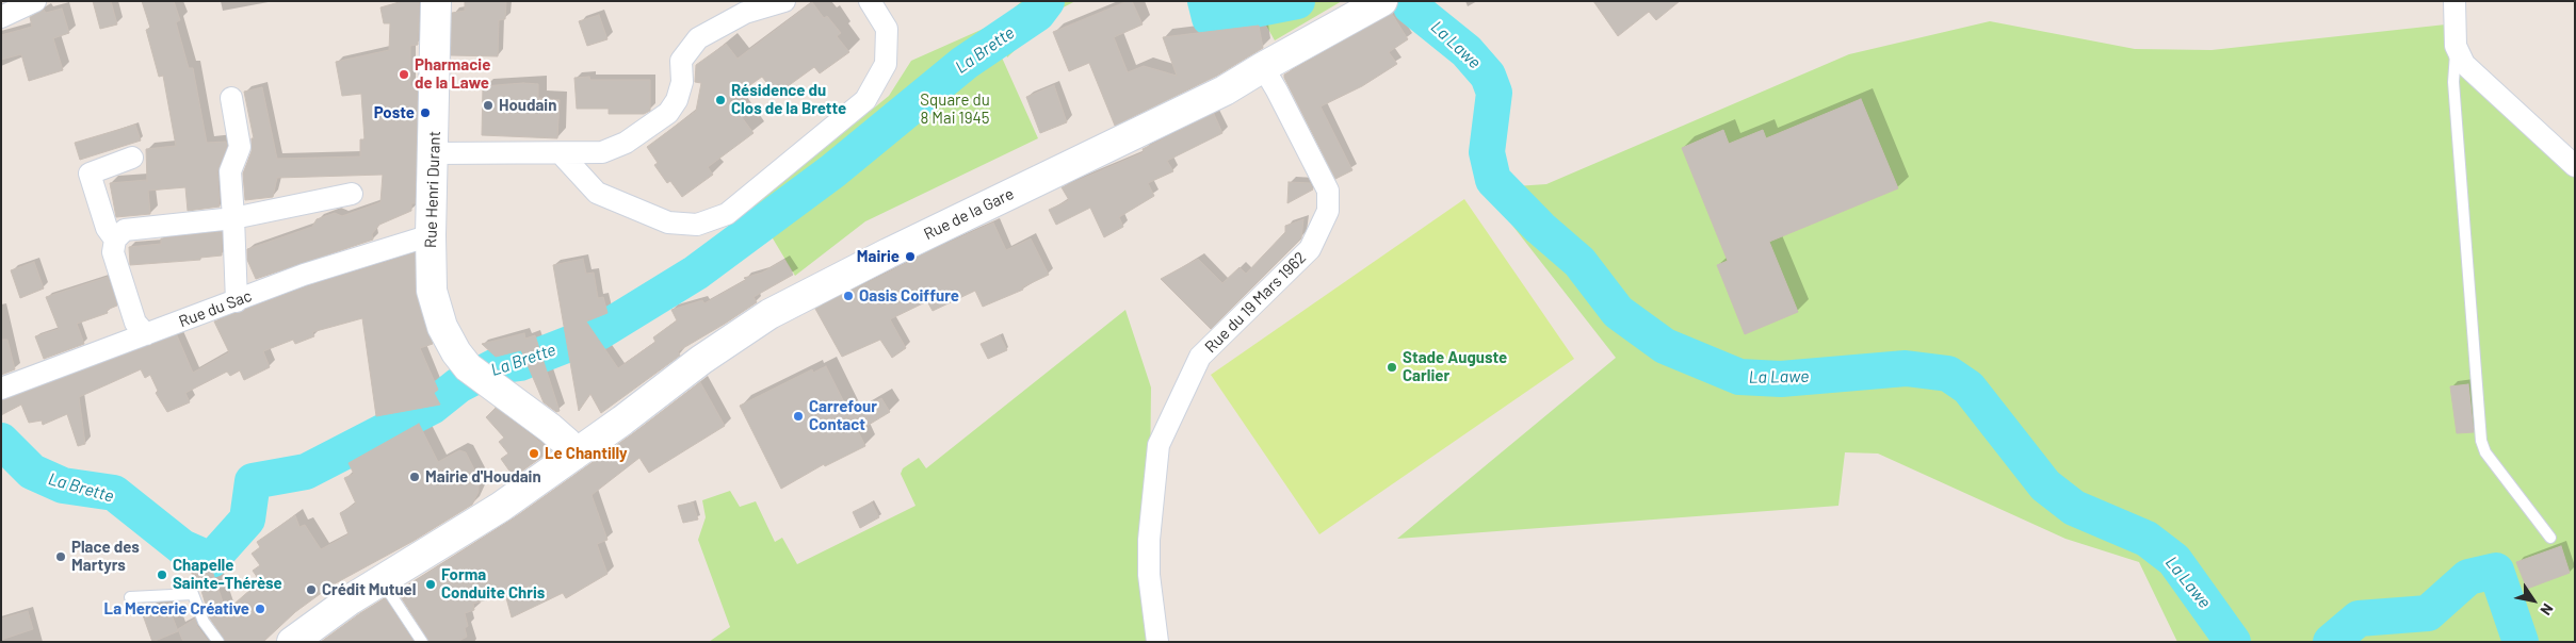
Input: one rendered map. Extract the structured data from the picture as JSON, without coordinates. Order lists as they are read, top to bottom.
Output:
{
  "streets": {
    "main road": ["Rue Henri Durant", "Rue de la Gare"],
    "street": ["Rue du 19 Mars 1962", "Rue du Sac"]
  },
  "crossings": [
    ["Rue Henri Durant", "Rue de la Gare"],
    ["Rue Henri Durant", "Rue du Sac"],
    ["Rue de la Gare", "Rue du 19 Mars 1962"]
  ],
  "water": ["La Lawe", "La Brette"],
  "parks": ["Square du 8 Mai 1945"],
  "places": [
    "Pharmacie de la Lawe",
    "Résidence du Clos de la Brette",
    "Houdain",
    "Poste",
    "Mairie",
    "Oasis Coiffure",
    "Stade Auguste Carlier",
    "Carrefour Contact",
    "Le Chantilly",
    "Mairie d'Houdain",
    "Place des Martyrs",
    "Chapelle Sainte-Thérèse",
    "Forma Conduite Chris",
    "Crédit Mutuel",
    "La Mercerie Créative"
  ],
  "north": "bottom right"
}
